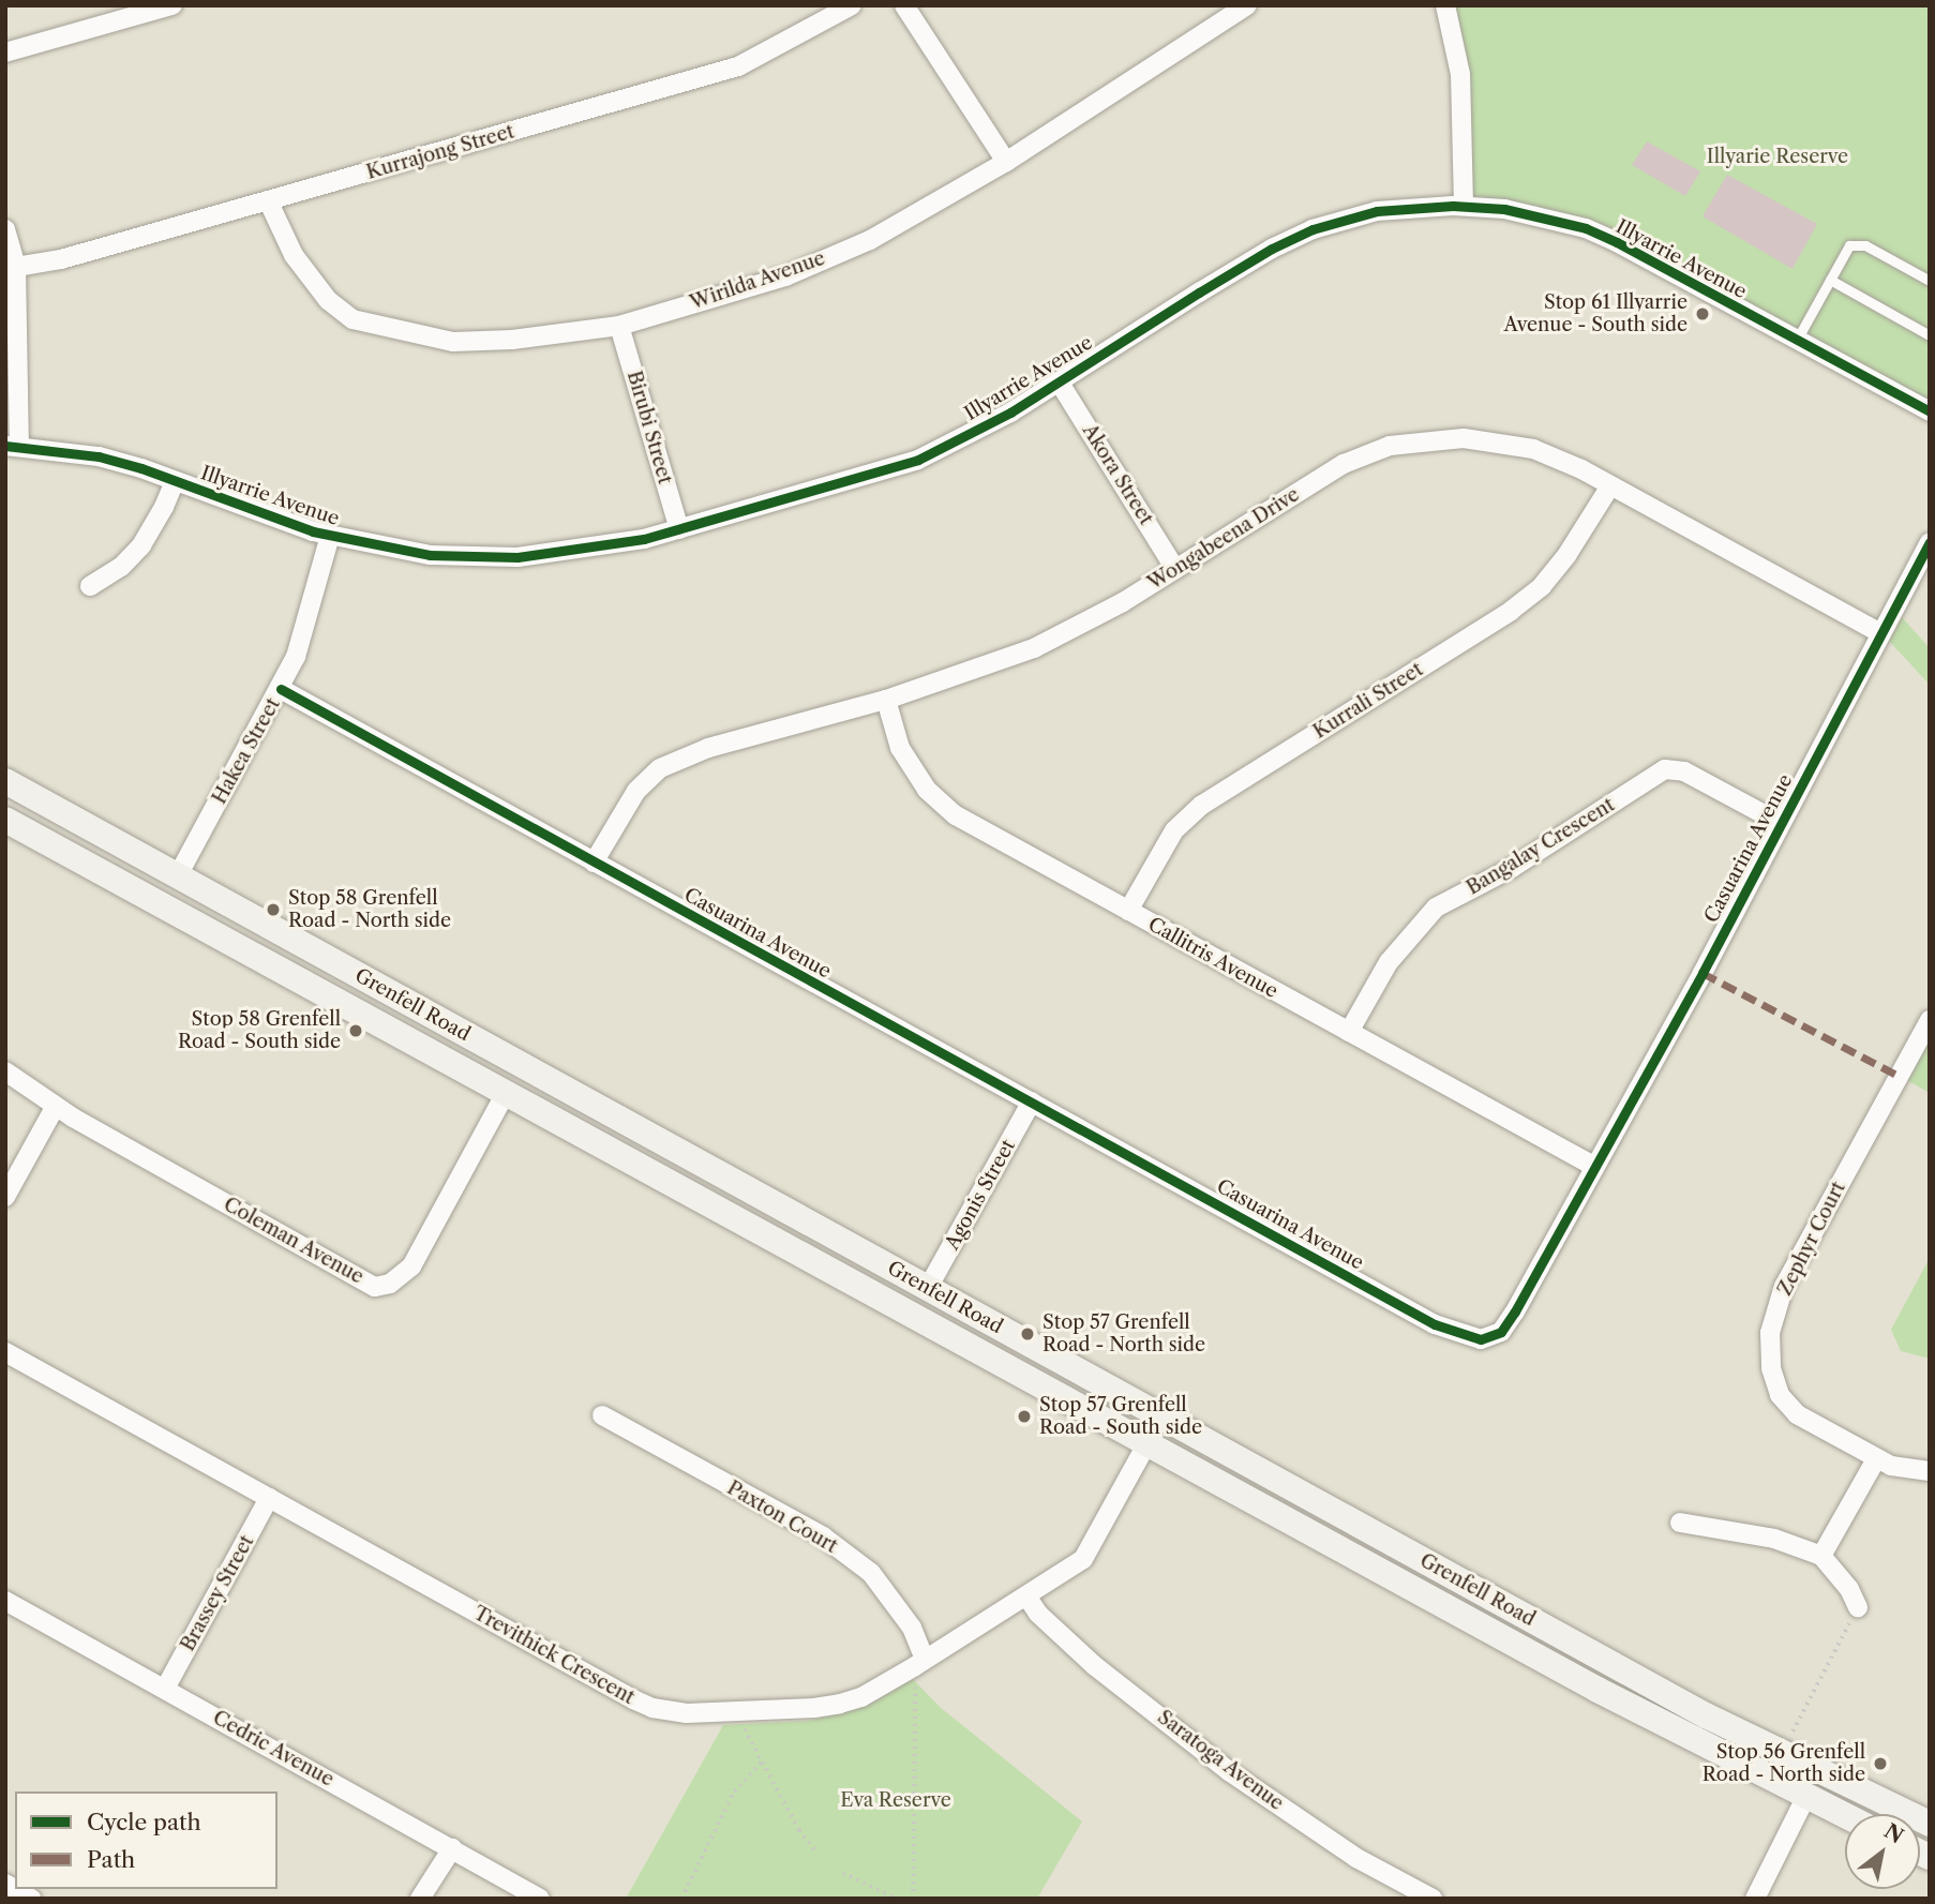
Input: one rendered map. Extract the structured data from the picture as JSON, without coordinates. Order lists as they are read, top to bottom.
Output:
{
  "streets": {
    "main road": ["Grenfell Road"],
    "street": [
      "Kurrajong Street",
      "Illyarrie Avenue",
      "Wirilda Avenue",
      "Birubi Street",
      "Akora Street",
      "Wongabeena Drive",
      "Kurrali Street",
      "Hakea Street",
      "Bangalay Crescent",
      "Casuarina Avenue",
      "Callitris Avenue",
      "Agonis Street",
      "Zephyr Court",
      "Coleman Avenue",
      "Paxton Court",
      "Brassey Street",
      "Trevithick Crescent",
      "Cedric Avenue",
      "Saratoga Avenue"
    ]
  },
  "crossings": [
    ["Kurrajong Street", "Wirilda Avenue"],
    ["Illyarrie Avenue", "Birubi Street"],
    ["Illyarrie Avenue", "Akora Street"],
    ["Illyarrie Avenue", "Hakea Street"],
    ["Wirilda Avenue", "Birubi Street"],
    ["Akora Street", "Wongabeena Drive"],
    ["Wongabeena Drive", "Kurrali Street"],
    ["Wongabeena Drive", "Casuarina Avenue"],
    ["Wongabeena Drive", "Callitris Avenue"],
    ["Kurrali Street", "Callitris Avenue"],
    ["Hakea Street", "Casuarina Avenue"],
    ["Hakea Street", "Grenfell Road"],
    ["Bangalay Crescent", "Casuarina Avenue"],
    ["Bangalay Crescent", "Callitris Avenue"],
    ["Casuarina Avenue", "Callitris Avenue"],
    ["Casuarina Avenue", "Agonis Street"],
    ["Grenfell Road", "Agonis Street"],
    ["Grenfell Road", "Coleman Avenue"],
    ["Grenfell Road", "Trevithick Crescent"],
    ["Paxton Court", "Trevithick Crescent"],
    ["Brassey Street", "Trevithick Crescent"],
    ["Brassey Street", "Cedric Avenue"],
    ["Trevithick Crescent", "Saratoga Avenue"]
  ],
  "parks": ["Illyarie Reserve", "Eva Reserve"],
  "places": [
    "Stop 61 Illyarrie Avenue - South side",
    "Stop 58 Grenfell Road - North side",
    "Stop 58 Grenfell Road - South side",
    "Stop 57 Grenfell Road - North side",
    "Stop 57 Grenfell Road - South side",
    "Stop 56 Grenfell Road - North side"
  ],
  "legend": ["Cycle path", "Path"],
  "north": "top right"
}
